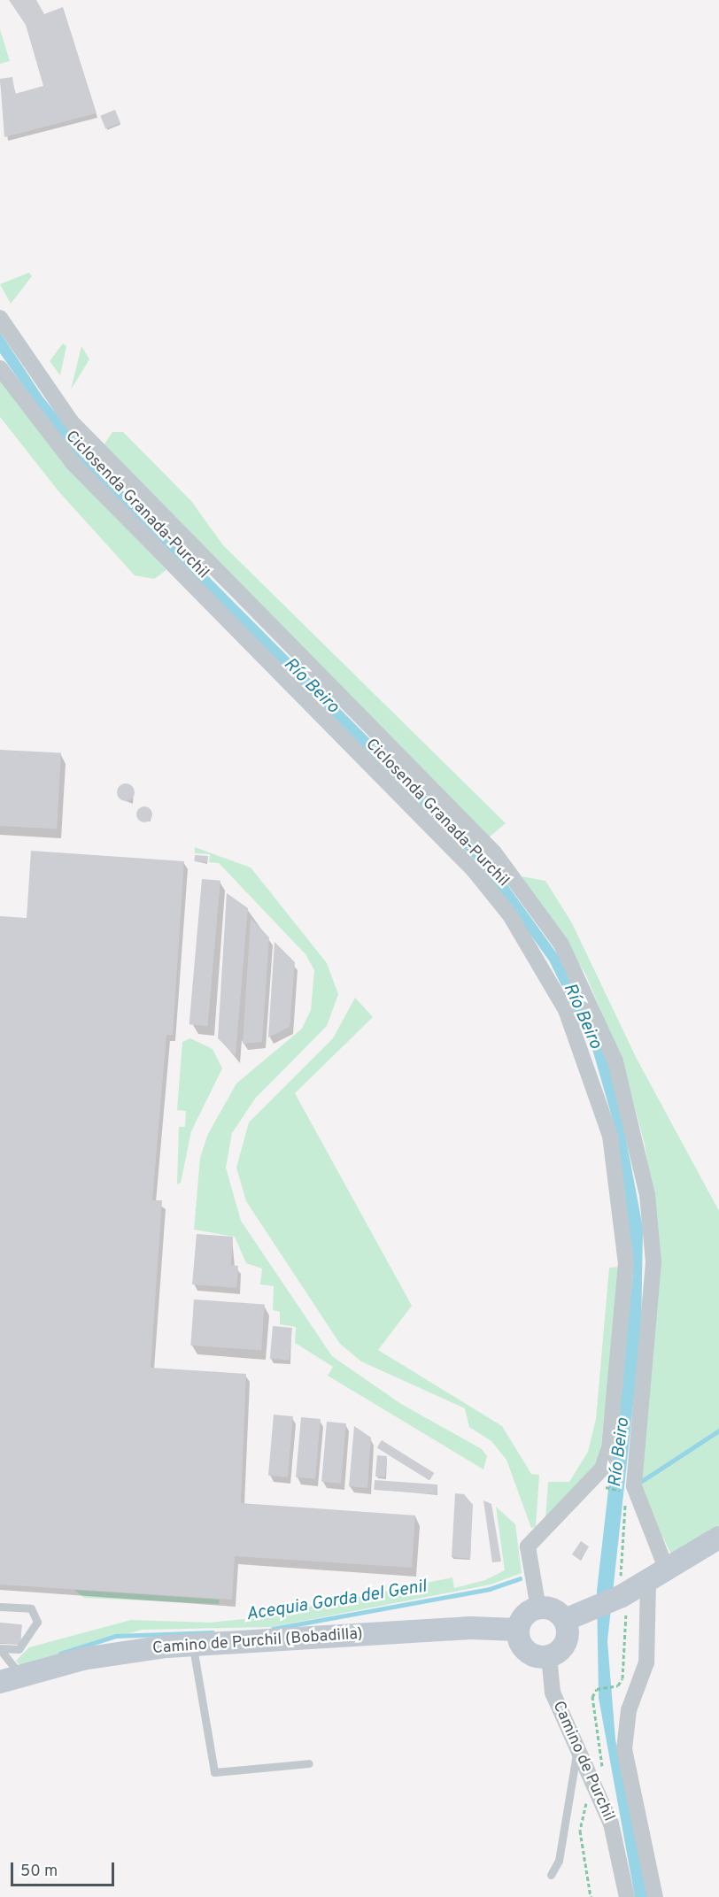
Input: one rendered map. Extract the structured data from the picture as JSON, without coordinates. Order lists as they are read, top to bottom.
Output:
{
  "streets": {
    "street": ["Camino de Purchil (Bobadilla)", "Camino de Purchil"]
  },
  "crossings": [
    ["Camino de Purchil (Bobadilla)", "Camino de Purchil"]
  ],
  "water": ["Río Beiro", "Acequia Gorda del Genil"],
  "scale_bar": "50 m"
}
